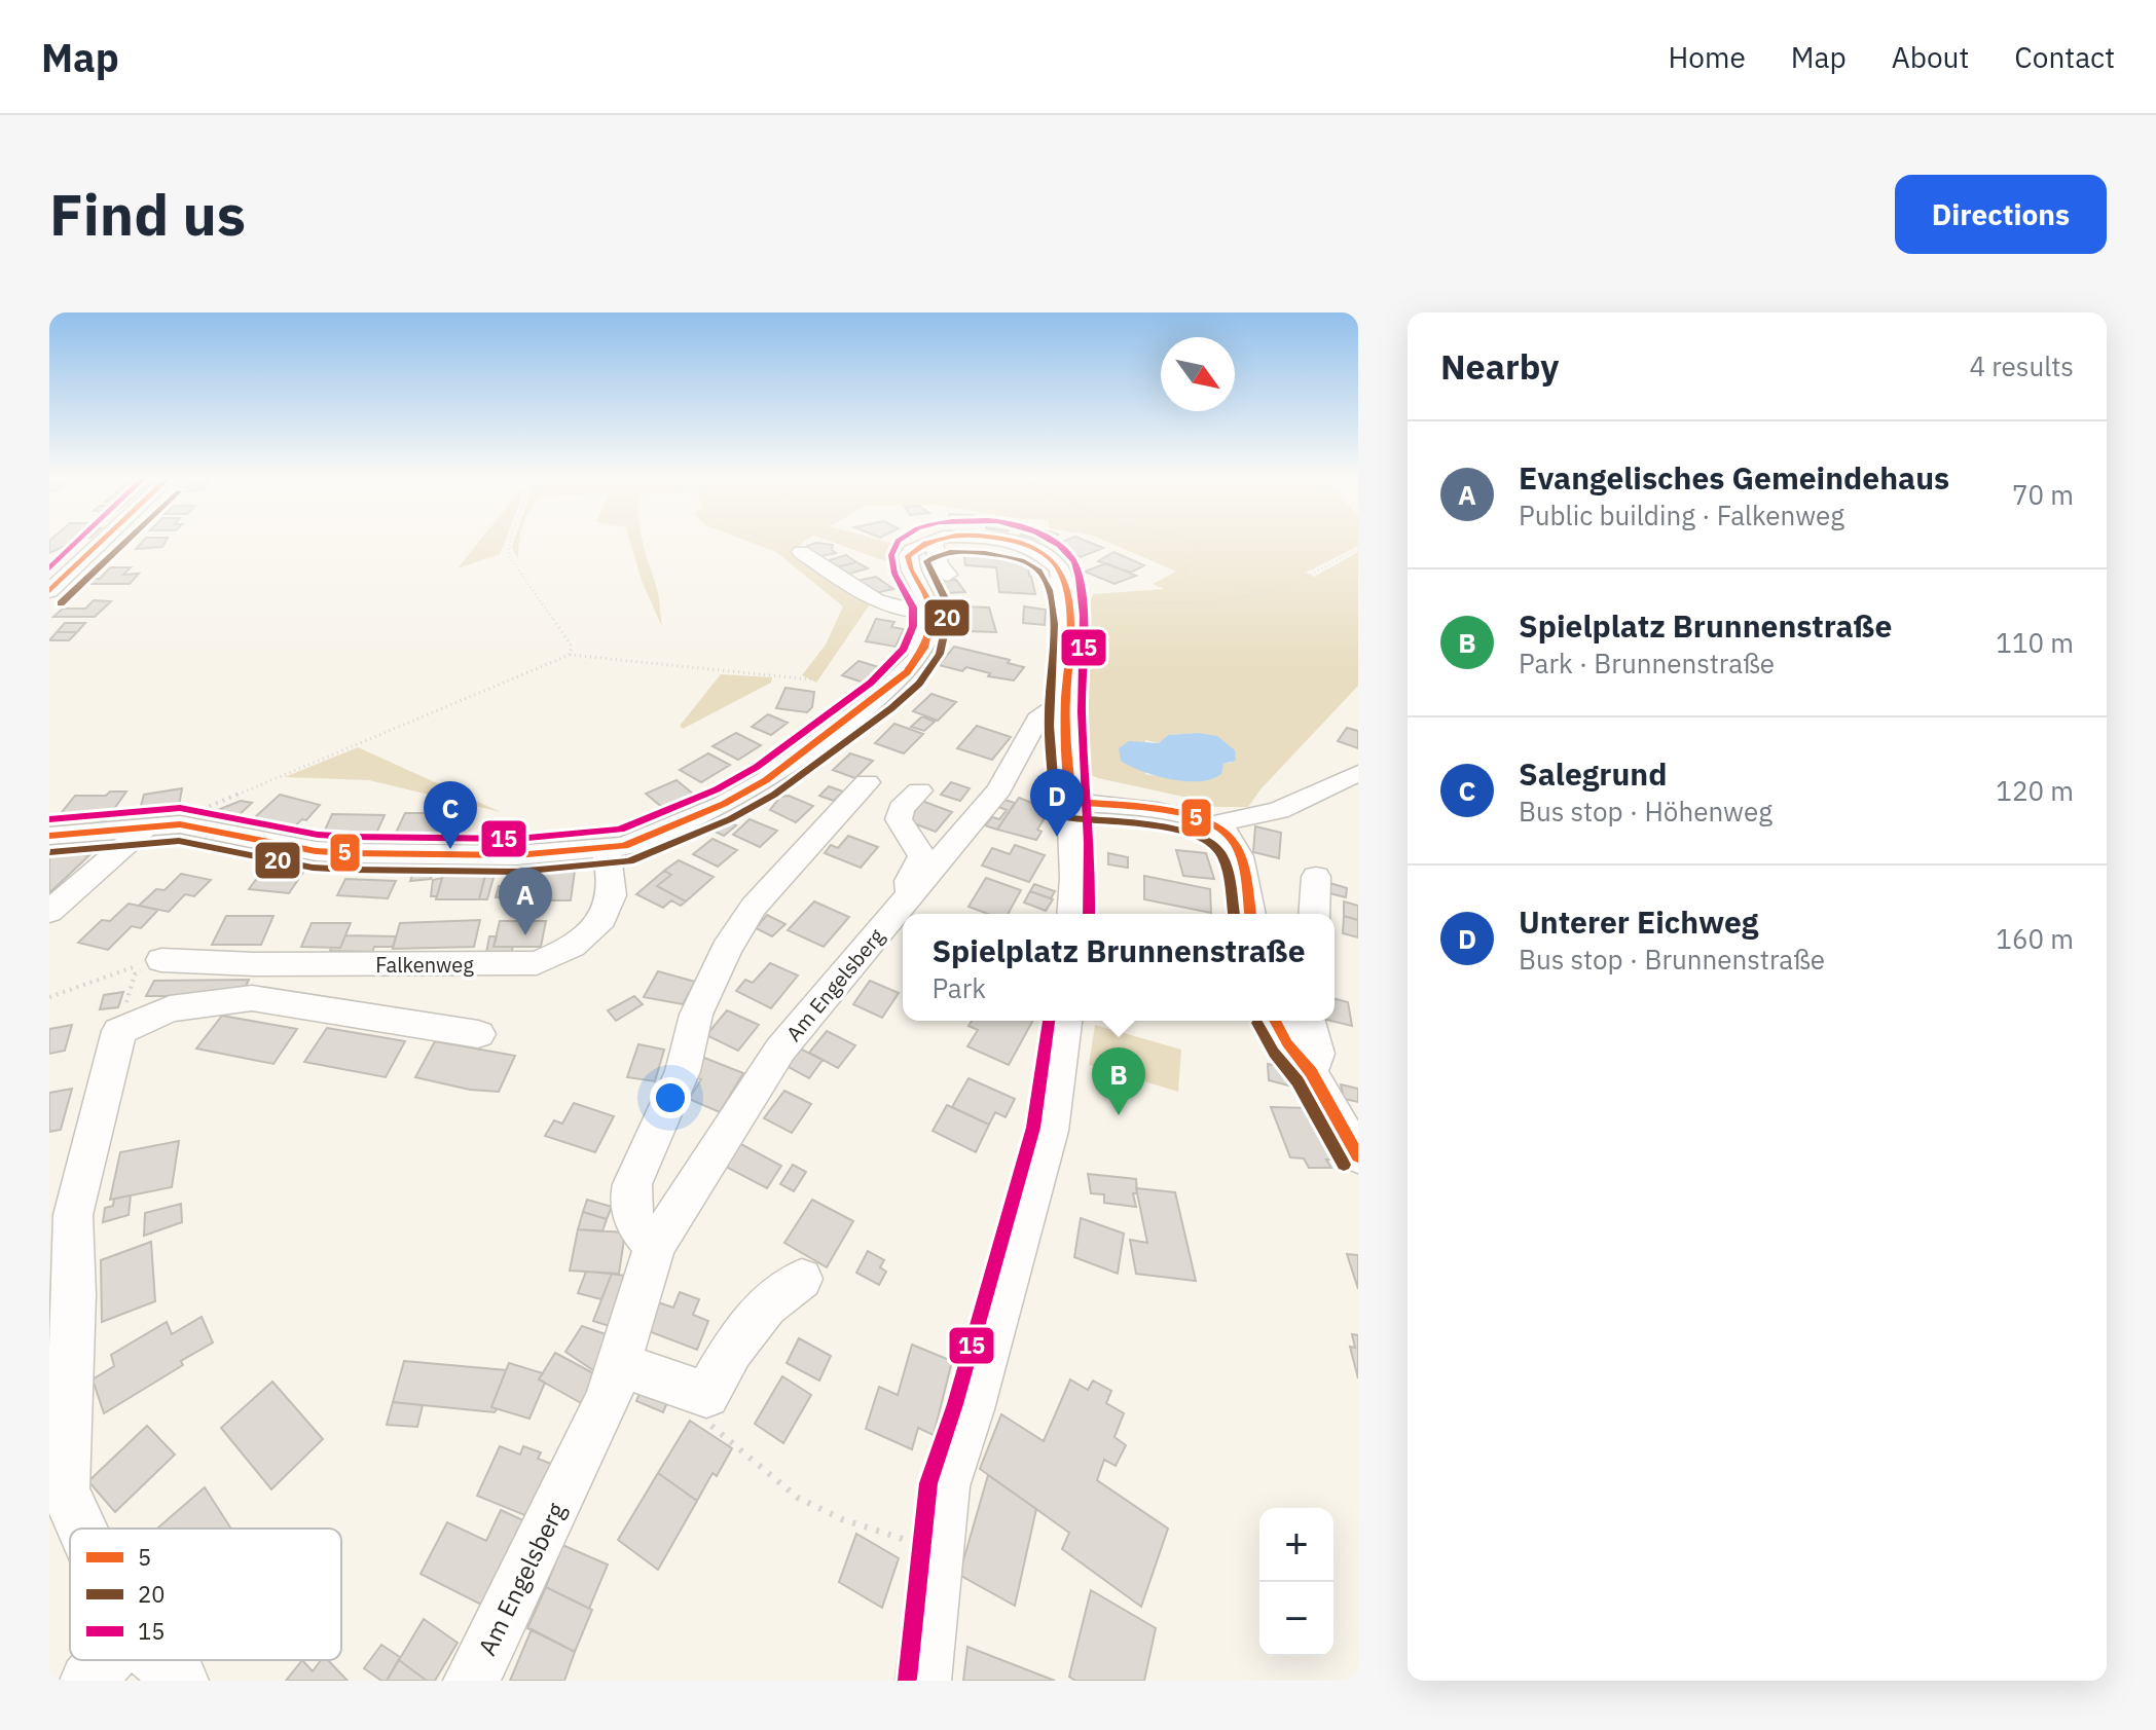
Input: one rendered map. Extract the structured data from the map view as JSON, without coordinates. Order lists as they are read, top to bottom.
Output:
{
  "streets": {
    "street": ["Falkenweg", "Am Engelsberg"]
  },
  "lines": ["transit line 5", "transit line 20", "transit line 15"],
  "legend": ["5", "20", "15"],
  "north": "bottom right",
  "page": {
    "header": "Map",
    "nav": [
      "Home",
      "Map",
      "About",
      "Contact"
    ],
    "buttons": "Directions",
    "title": "Find us",
    "heading": ["Nearby", "4 results"],
    "list": [
      {
        "mark": "A",
        "name": "Evangelisches Gemeindehaus",
        "note": "Public building · Falkenweg",
        "value": "70 m"
      },
      {
        "mark": "B",
        "name": "Spielplatz Brunnenstraße",
        "note": "Park · Brunnenstraße",
        "value": "110 m"
      },
      {
        "mark": "C",
        "name": "Salegrund",
        "note": "Bus stop · Höhenweg",
        "value": "120 m"
      },
      {
        "mark": "D",
        "name": "Unterer Eichweg",
        "note": "Bus stop · Brunnenstraße",
        "value": "160 m"
      }
    ],
    "pins": [
      "D",
      "C",
      "A",
      "B"
    ],
    "popup": ["Spielplatz Brunnenstraße", "Park"],
    "map_buttons": ["+", "−"]
  }
}
